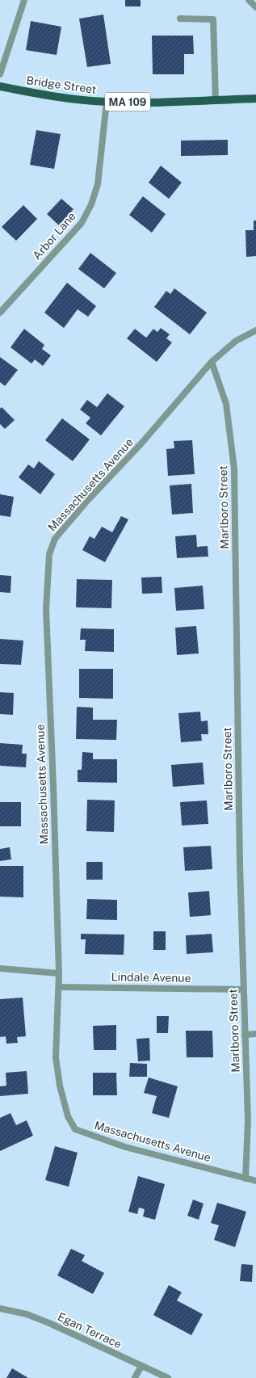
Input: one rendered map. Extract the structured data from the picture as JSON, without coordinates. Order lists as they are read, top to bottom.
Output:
{
  "streets": {
    "main road": ["Bridge Street", "MA 109"],
    "street": [
      "Arbor Lane",
      "Massachusetts Avenue",
      "Marlboro Street",
      "Lindale Avenue",
      "Egan Terrace"
    ]
  },
  "crossings": [
    ["Bridge Street", "Arbor Lane"],
    ["Massachusetts Avenue", "Marlboro Street"],
    ["Massachusetts Avenue", "Lindale Avenue"],
    ["Marlboro Street", "Lindale Avenue"]
  ]
}
